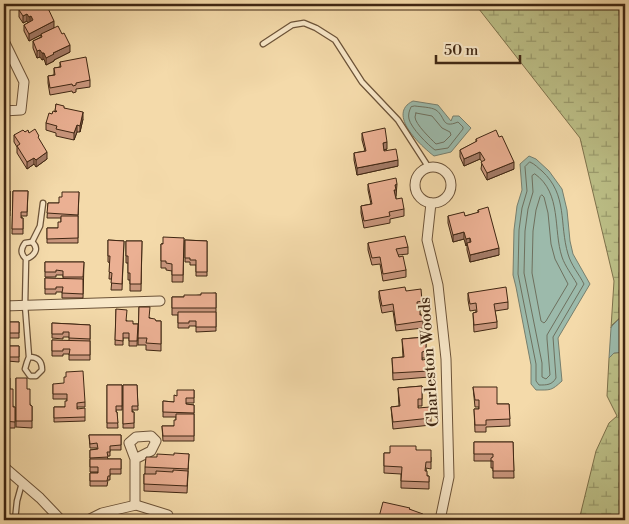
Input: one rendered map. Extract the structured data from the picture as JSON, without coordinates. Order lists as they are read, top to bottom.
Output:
{
  "streets": {
    "street": ["Charleston Woods"]
  },
  "scale_bar": "50 m"
}
